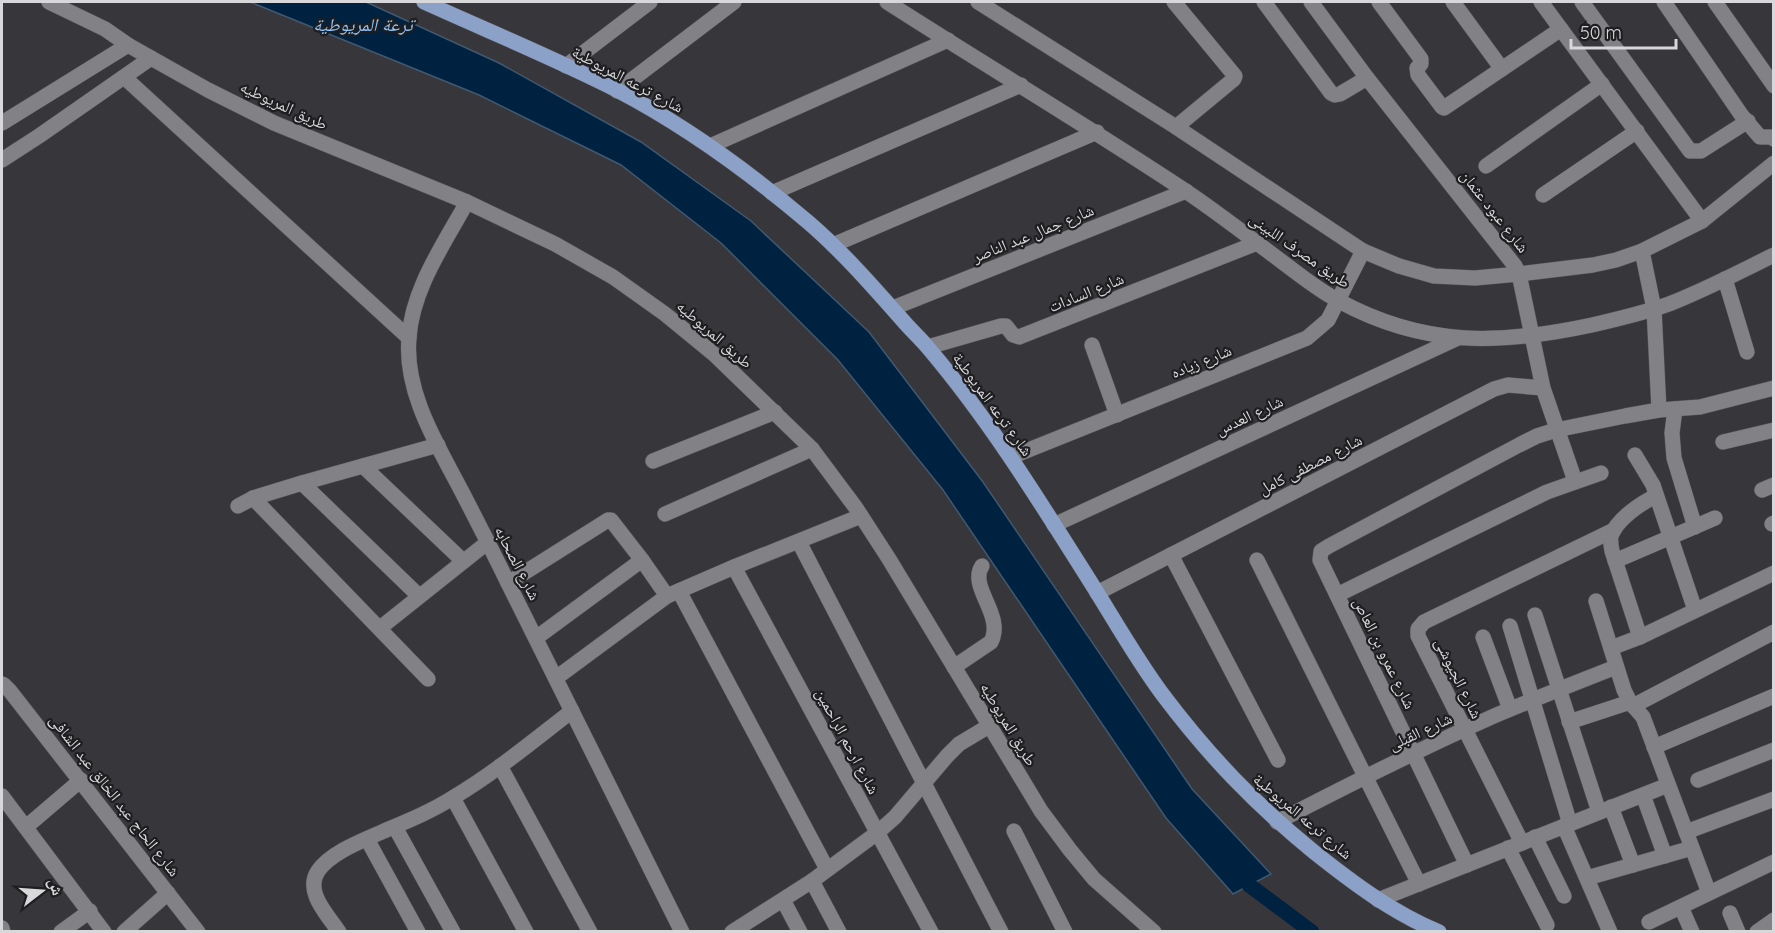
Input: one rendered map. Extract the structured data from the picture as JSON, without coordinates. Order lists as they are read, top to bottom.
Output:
{
  "streets": {
    "main road": ["شارع ترعه المريوطية"],
    "street": [
      "طريق المريوطيه",
      "شارع عبود عثمان",
      "شارع جمال عبد الناصر",
      "طريق مصرف اللبينى",
      "شارع السادات",
      "شارع زياده",
      "شارع العدس",
      "شارع مصطفى كامل",
      "شارع الصحابه",
      "شارع عمرو بن العاص",
      "شارع الجيوشى",
      "شارع القبلى",
      "شارع ارحم الراحمين",
      "شارع الحاج عبد الخالق عبد الشافى"
    ]
  },
  "crossings": [
    ["شارع ترعه المريوطية", "شارع جمال عبد الناصر"],
    ["شارع ترعه المريوطية", "شارع السادات"],
    ["شارع ترعه المريوطية", "شارع زياده"],
    ["شارع ترعه المريوطية", "شارع العدس"],
    ["شارع ترعه المريوطية", "شارع مصطفى كامل"],
    ["شارع ترعه المريوطية", "شارع القبلى"],
    ["طريق المريوطيه", "شارع الصحابه"],
    ["شارع عبود عثمان", "طريق مصرف اللبينى"],
    ["شارع عبود عثمان", "شارع مصطفى كامل"],
    ["شارع عبود عثمان", "شارع عمرو بن العاص"],
    ["شارع جمال عبد الناصر", "طريق مصرف اللبينى"],
    ["طريق مصرف اللبينى", "شارع السادات"],
    ["طريق مصرف اللبينى", "شارع زياده"],
    ["طريق مصرف اللبينى", "شارع العدس"],
    ["شارع عمرو بن العاص", "شارع القبلى"],
    ["شارع الجيوشى", "شارع القبلى"]
  ],
  "water": ["ترعة المريوطية"],
  "scale_bar": "50 m",
  "north": "right"
}
